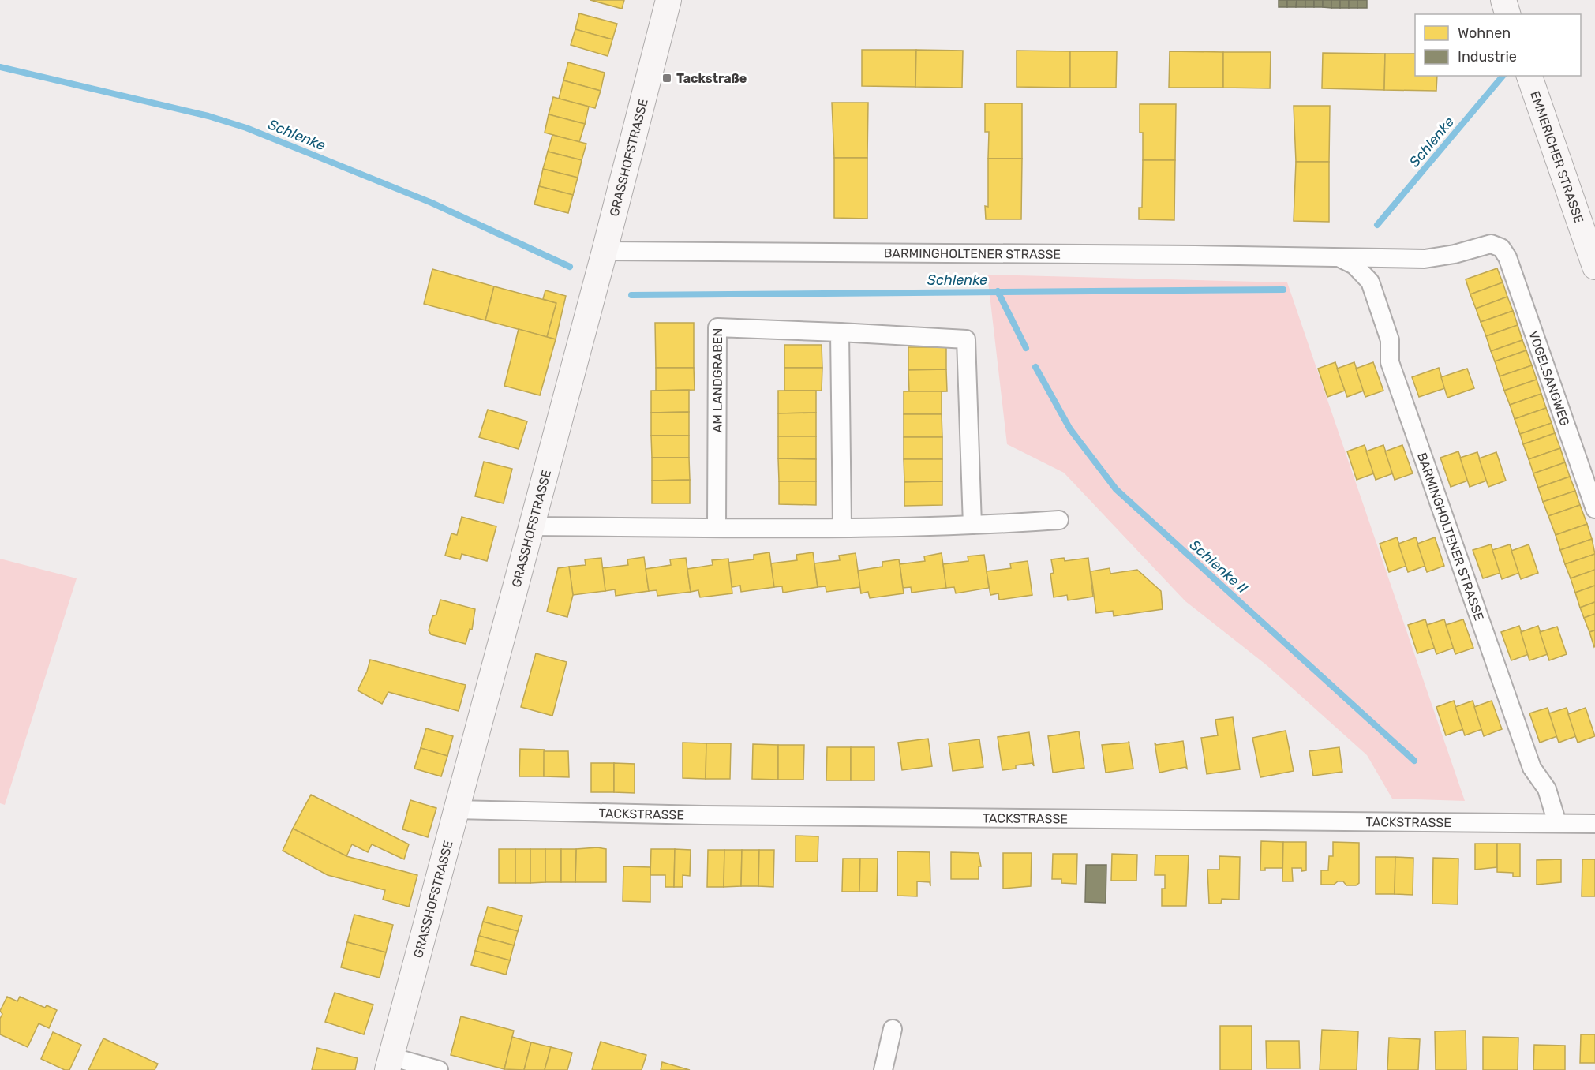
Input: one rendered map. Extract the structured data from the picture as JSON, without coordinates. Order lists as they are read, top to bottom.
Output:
{
  "streets": {
    "street": [
      "EMMERICHER STRASSE",
      "GRASSHOFSTRASSE",
      "BARMINGHOLTENER STRASSE",
      "VOGELSANGWEG",
      "AM LANDGRABEN",
      "TACKSTRASSE"
    ]
  },
  "crossings": [
    ["GRASSHOFSTRASSE", "BARMINGHOLTENER STRASSE"],
    ["GRASSHOFSTRASSE", "TACKSTRASSE"],
    ["BARMINGHOLTENER STRASSE", "VOGELSANGWEG"],
    ["BARMINGHOLTENER STRASSE", "TACKSTRASSE"]
  ],
  "water": ["Schlenke", "Schlenke II"],
  "places": {
    "transit": ["Tackstraße"]
  },
  "legend": ["Wohnen", "Industrie"]
}
